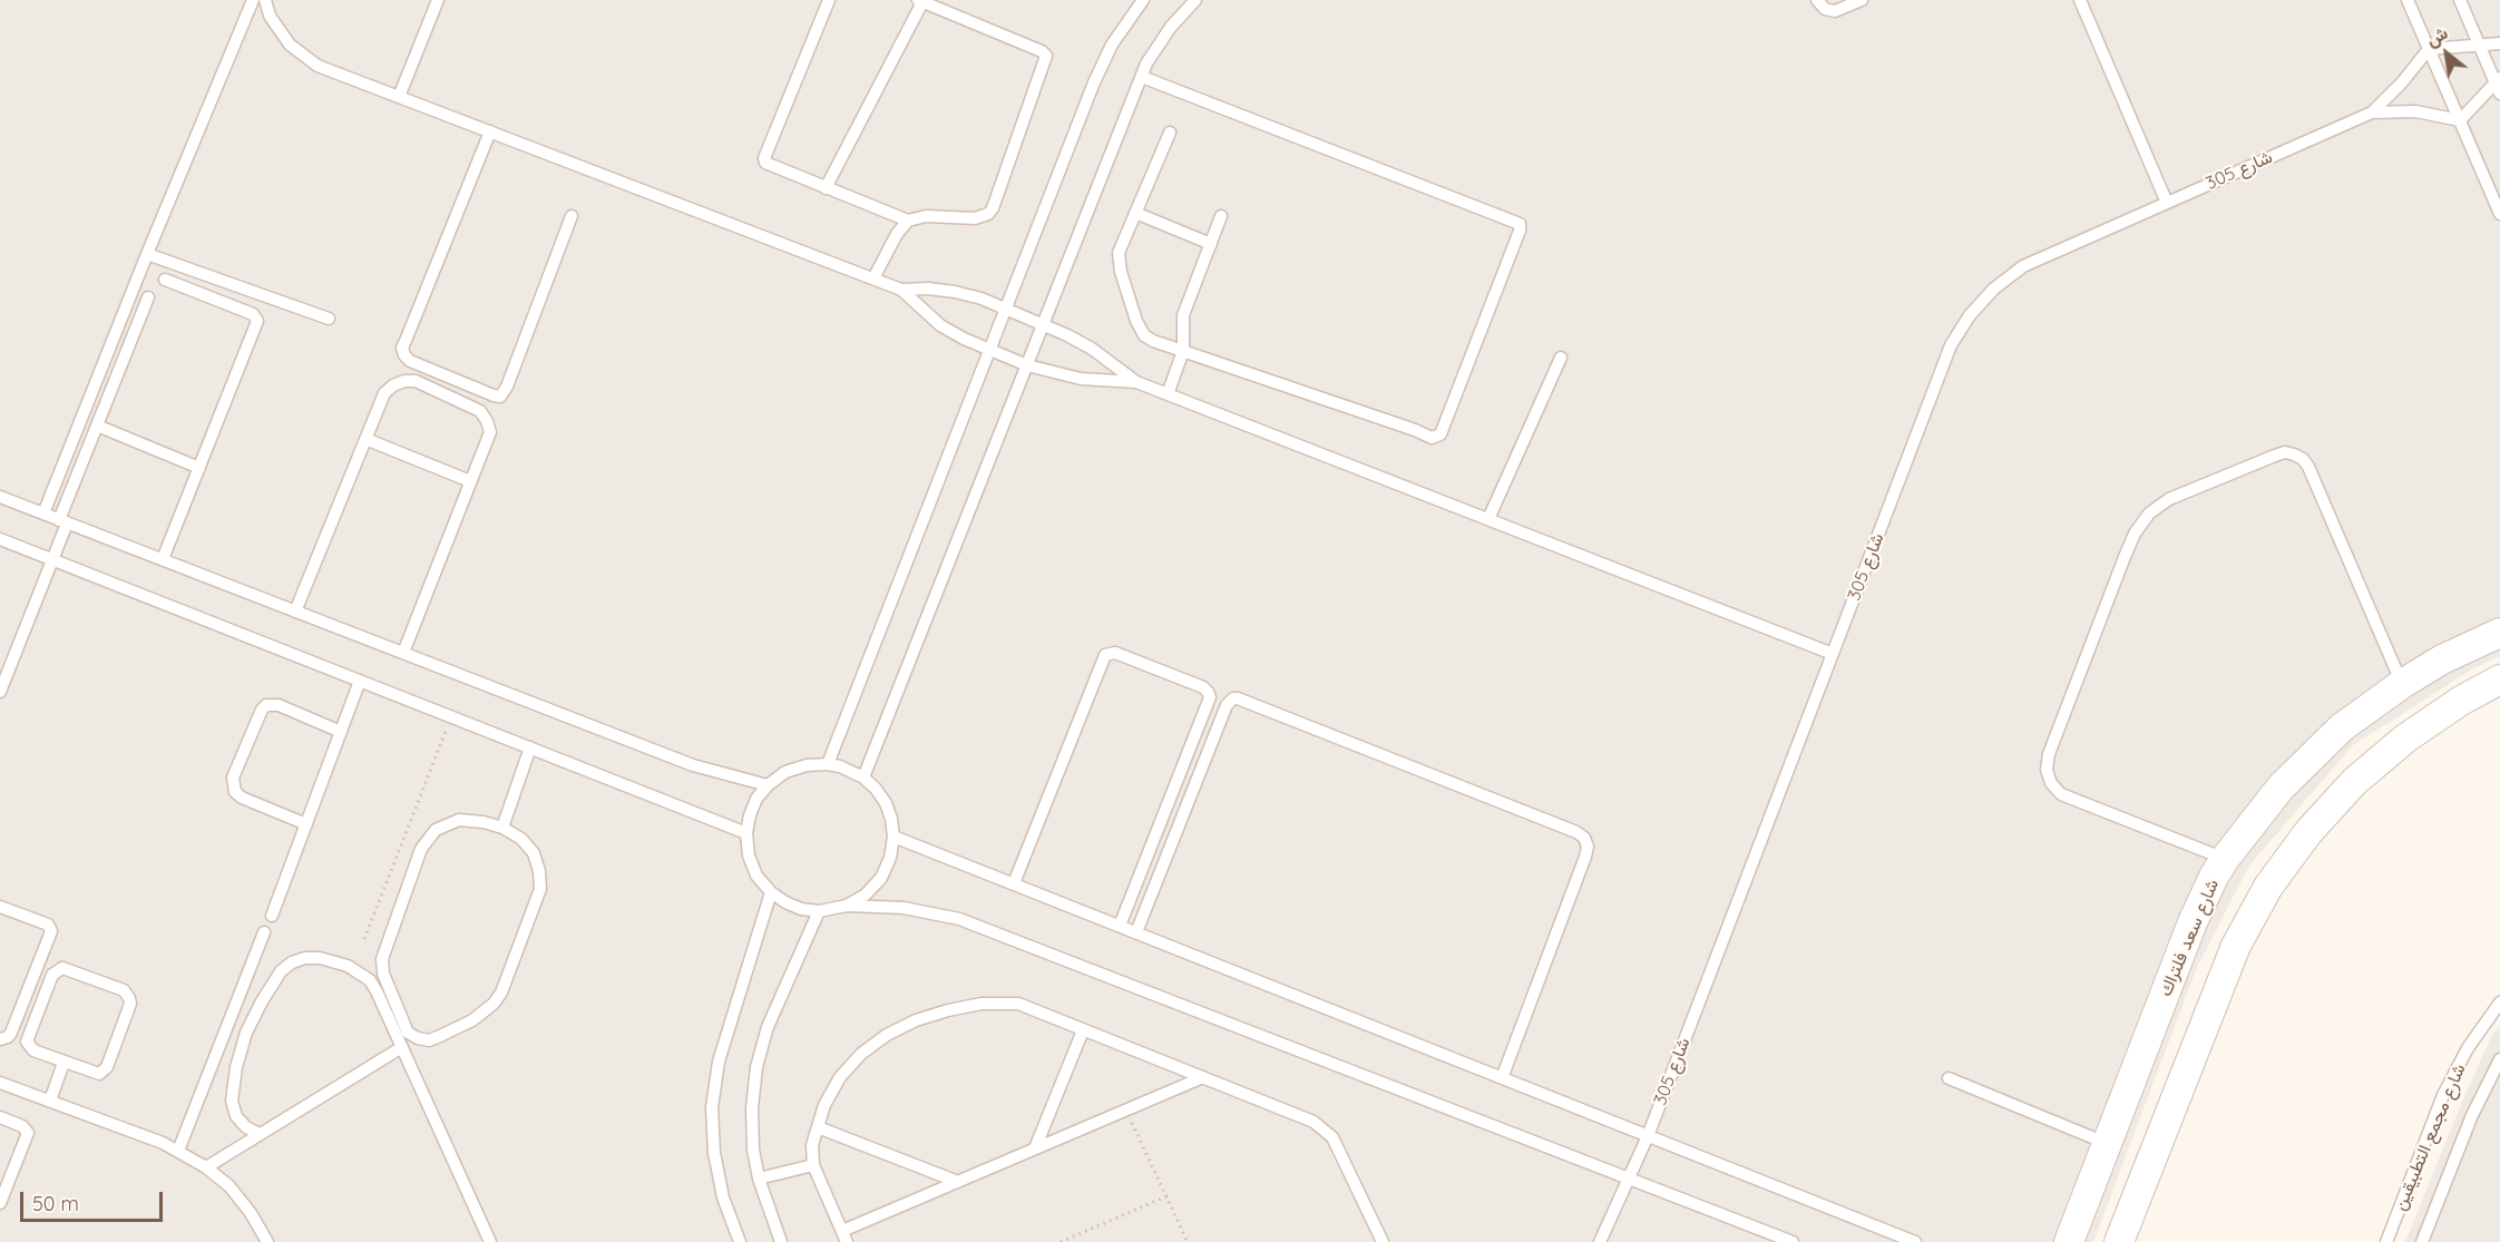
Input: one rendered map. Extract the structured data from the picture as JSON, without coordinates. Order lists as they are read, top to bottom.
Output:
{
  "streets": {
    "street": ["شارع سعد فلتراك"],
    "lane": ["شارع 305", "شارع مجمع التطبيقين"]
  },
  "scale_bar": "50 m",
  "north": "top left"
}
